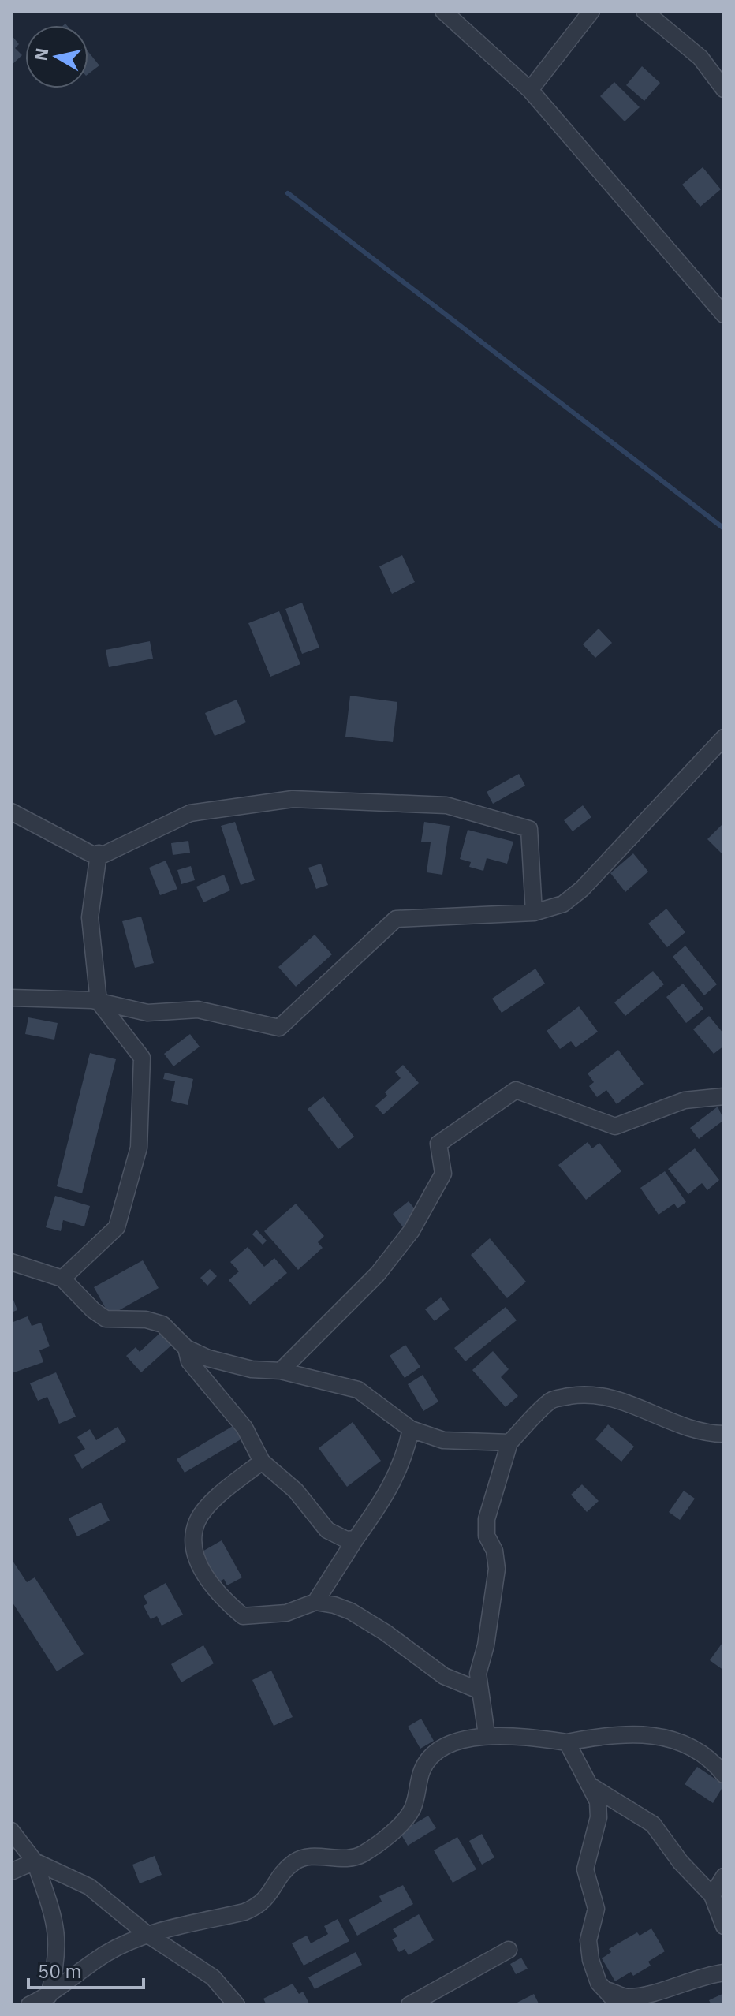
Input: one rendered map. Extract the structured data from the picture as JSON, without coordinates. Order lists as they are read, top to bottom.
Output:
{
  "scale_bar": "50 m",
  "north": "left"
}
